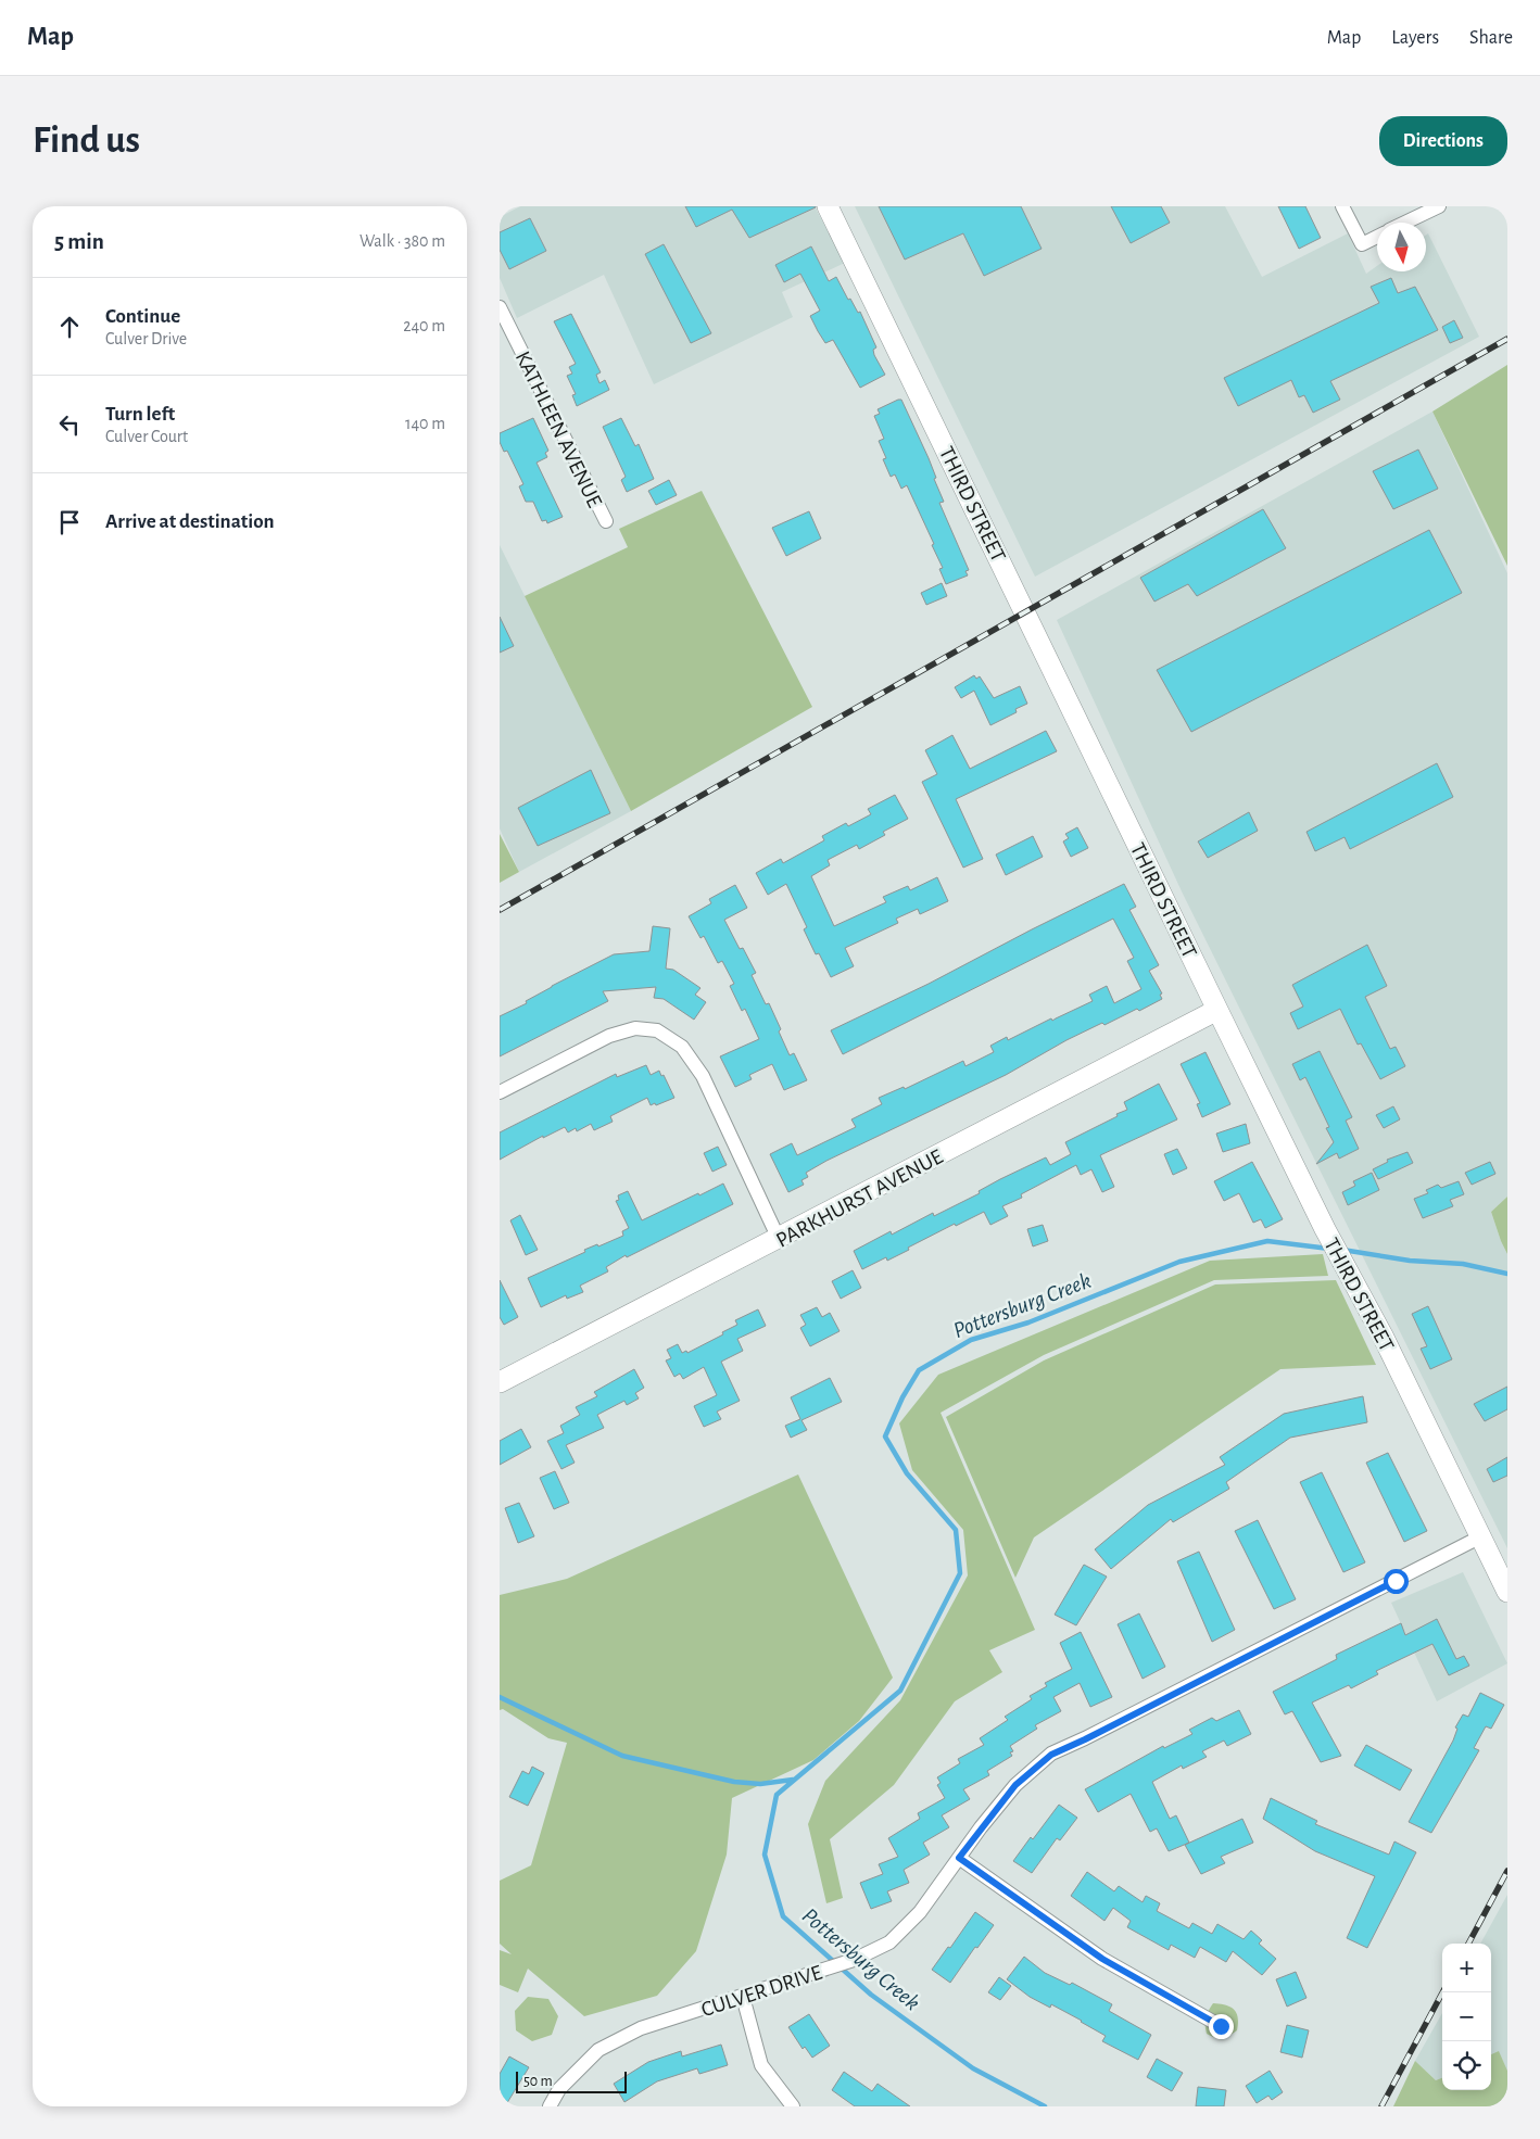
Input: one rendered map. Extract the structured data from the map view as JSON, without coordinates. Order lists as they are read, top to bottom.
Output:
{
  "streets": {
    "street": [
      "KATHLEEN AVENUE",
      "THIRD STREET",
      "PARKHURST AVENUE",
      "CULVER DRIVE"
    ]
  },
  "crossings": [
    ["THIRD STREET", "PARKHURST AVENUE"],
    ["THIRD STREET", "CULVER DRIVE"]
  ],
  "water": ["Pottersburg Creek"],
  "scale_bar": "50 m",
  "north": "bottom",
  "page": {
    "header": "Map",
    "nav": ["Map", "Layers", "Share"],
    "buttons": "Directions",
    "title": "Find us",
    "heading": ["5 min", "Walk · 380 m"],
    "list": [
      ["Continue", "Culver Drive", "240 m"],
      ["Turn left", "Culver Court", "140 m"],
      "Arrive at destination"
    ],
    "map_buttons": ["+", "−"],
    "scale": "50 m"
  }
}
